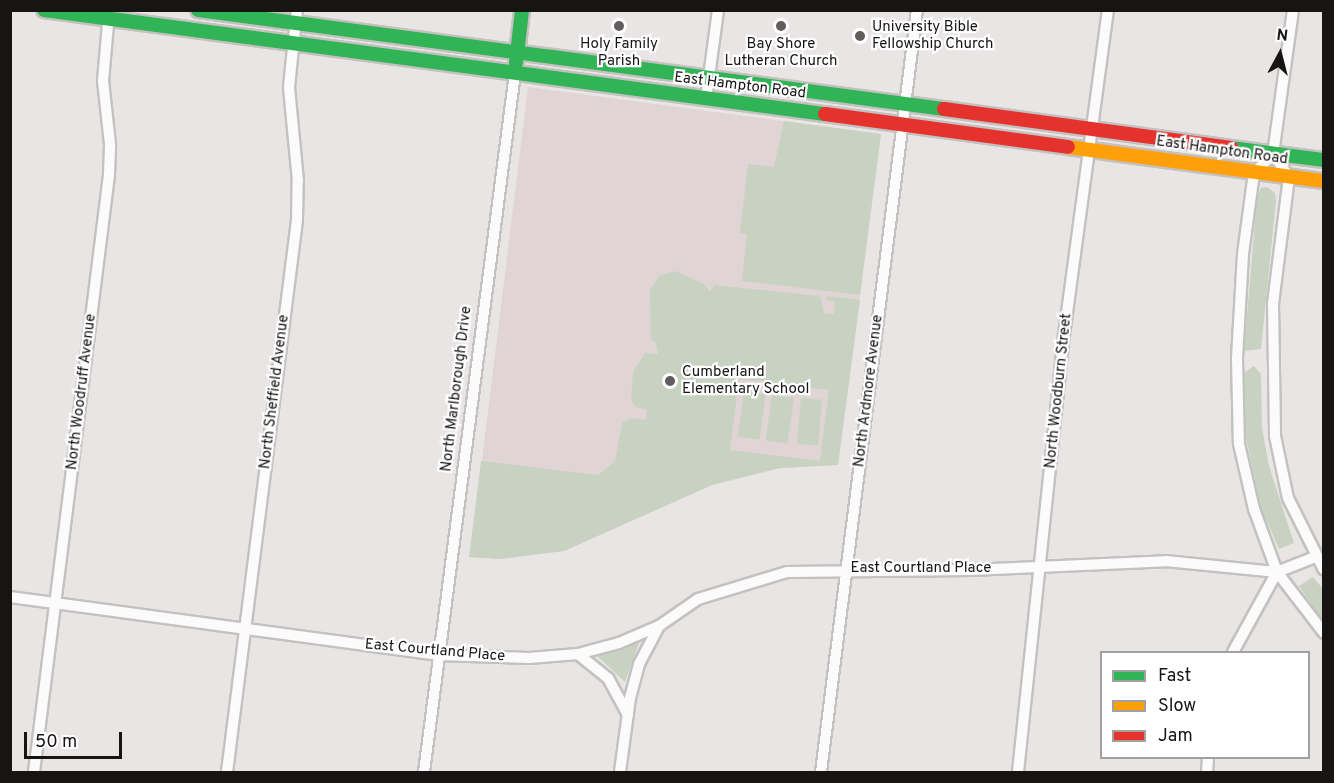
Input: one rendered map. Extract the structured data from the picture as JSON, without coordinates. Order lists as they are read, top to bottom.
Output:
{
  "streets": {
    "main road": ["East Hampton Road", "North Marlborough Drive"],
    "street": [
      "North Ardmore Avenue",
      "North Woodburn Street",
      "North Woodruff Avenue",
      "North Sheffield Avenue",
      "East Courtland Place"
    ]
  },
  "crossings": [
    ["East Hampton Road", "North Marlborough Drive"],
    ["East Hampton Road", "North Ardmore Avenue"],
    ["East Hampton Road", "North Woodburn Street"],
    ["East Hampton Road", "North Woodruff Avenue"],
    ["East Hampton Road", "North Sheffield Avenue"],
    ["North Marlborough Drive", "East Courtland Place"],
    ["North Ardmore Avenue", "East Courtland Place"],
    ["North Woodburn Street", "East Courtland Place"],
    ["North Woodruff Avenue", "East Courtland Place"],
    ["North Sheffield Avenue", "East Courtland Place"]
  ],
  "places": [
    "Holy Family Parish",
    "Bay Shore Lutheran Church",
    "University Bible Fellowship Church",
    "Cumberland Elementary School"
  ],
  "legend": ["Fast", "Slow", "Jam"],
  "scale_bar": "50 m",
  "north": "top"
}
